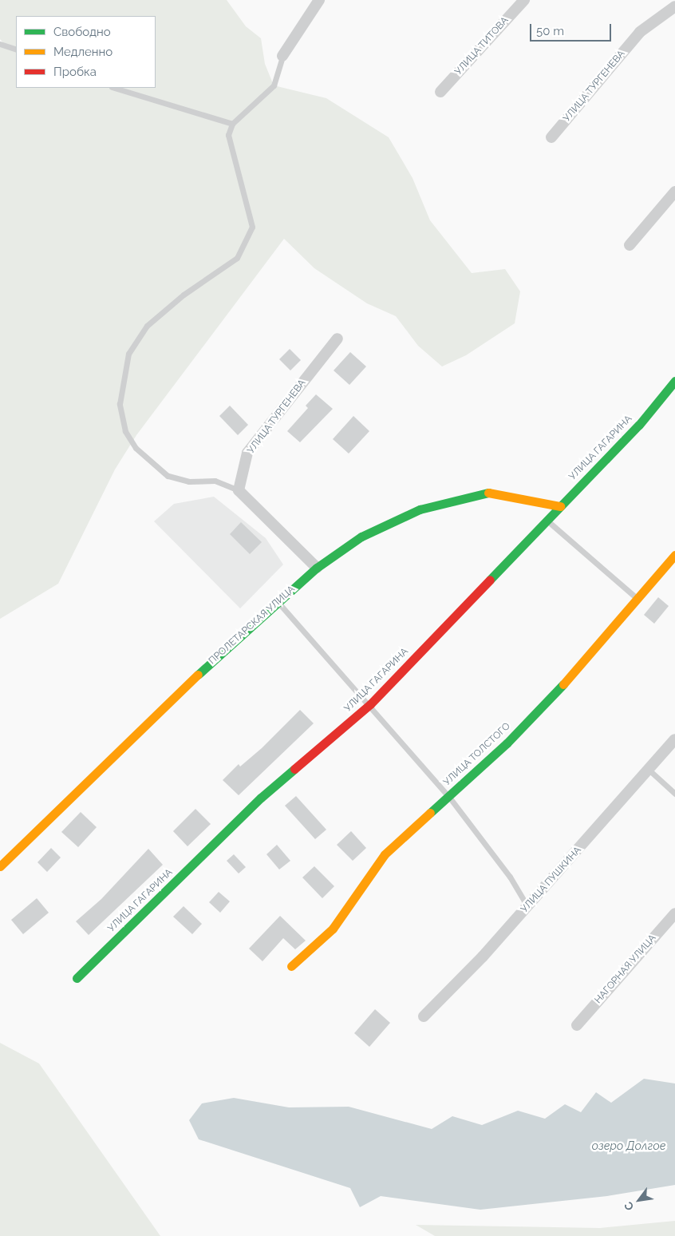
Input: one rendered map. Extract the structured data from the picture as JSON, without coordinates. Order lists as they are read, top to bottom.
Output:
{
  "streets": {
    "street": [
      "УЛИЦА ТИТОВА",
      "УЛИЦА ТУРГЕНЕВА",
      "УЛИЦА ГАГАРИНА",
      "ПРОЛЕТАРСКАЯ УЛИЦА",
      "УЛИЦА ТОЛСТОГО",
      "УЛИЦА ПУШКИНА",
      "НАГОРНАЯ УЛИЦА"
    ]
  },
  "crossings": [
    ["УЛИЦА ГАГАРИНА", "ПРОЛЕТАРСКАЯ УЛИЦА"]
  ],
  "water": ["озеро Долгое"],
  "legend": ["Свободно", "Медленно", "Пробка"],
  "scale_bar": "50 m",
  "north": "bottom left"
}
